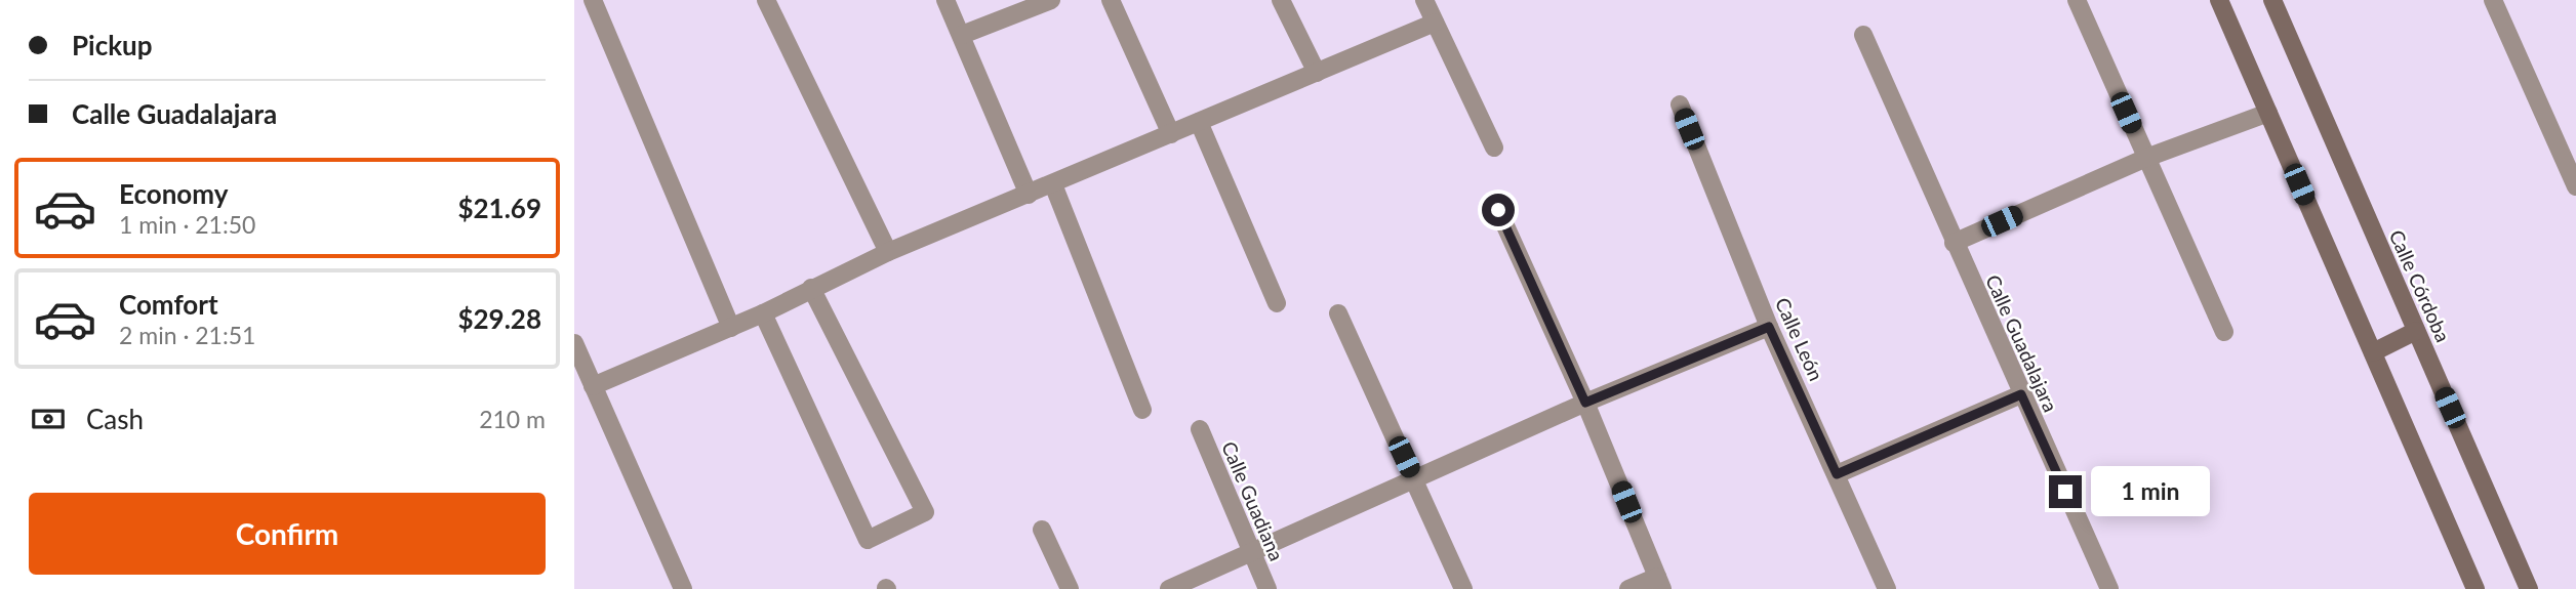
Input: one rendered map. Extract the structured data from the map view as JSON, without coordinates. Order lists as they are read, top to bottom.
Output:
{
  "streets": {
    "street": [
      "Calle Córdoba",
      "Calle León",
      "Calle Guadalajara",
      "Calle Guadiana"
    ]
  },
  "page": {
    "banner": ["Pickup", "Calle Guadalajara"],
    "list": [
      {
        "name": "Economy",
        "note": "1 min · 21:50",
        "value": "$21.69"
      },
      {
        "name": "Comfort",
        "note": "2 min · 21:51",
        "value": "$29.28"
      }
    ],
    "pay": ["Cash", "210 m"],
    "bubble": "1 min",
    "buttons": "Confirm"
  }
}
